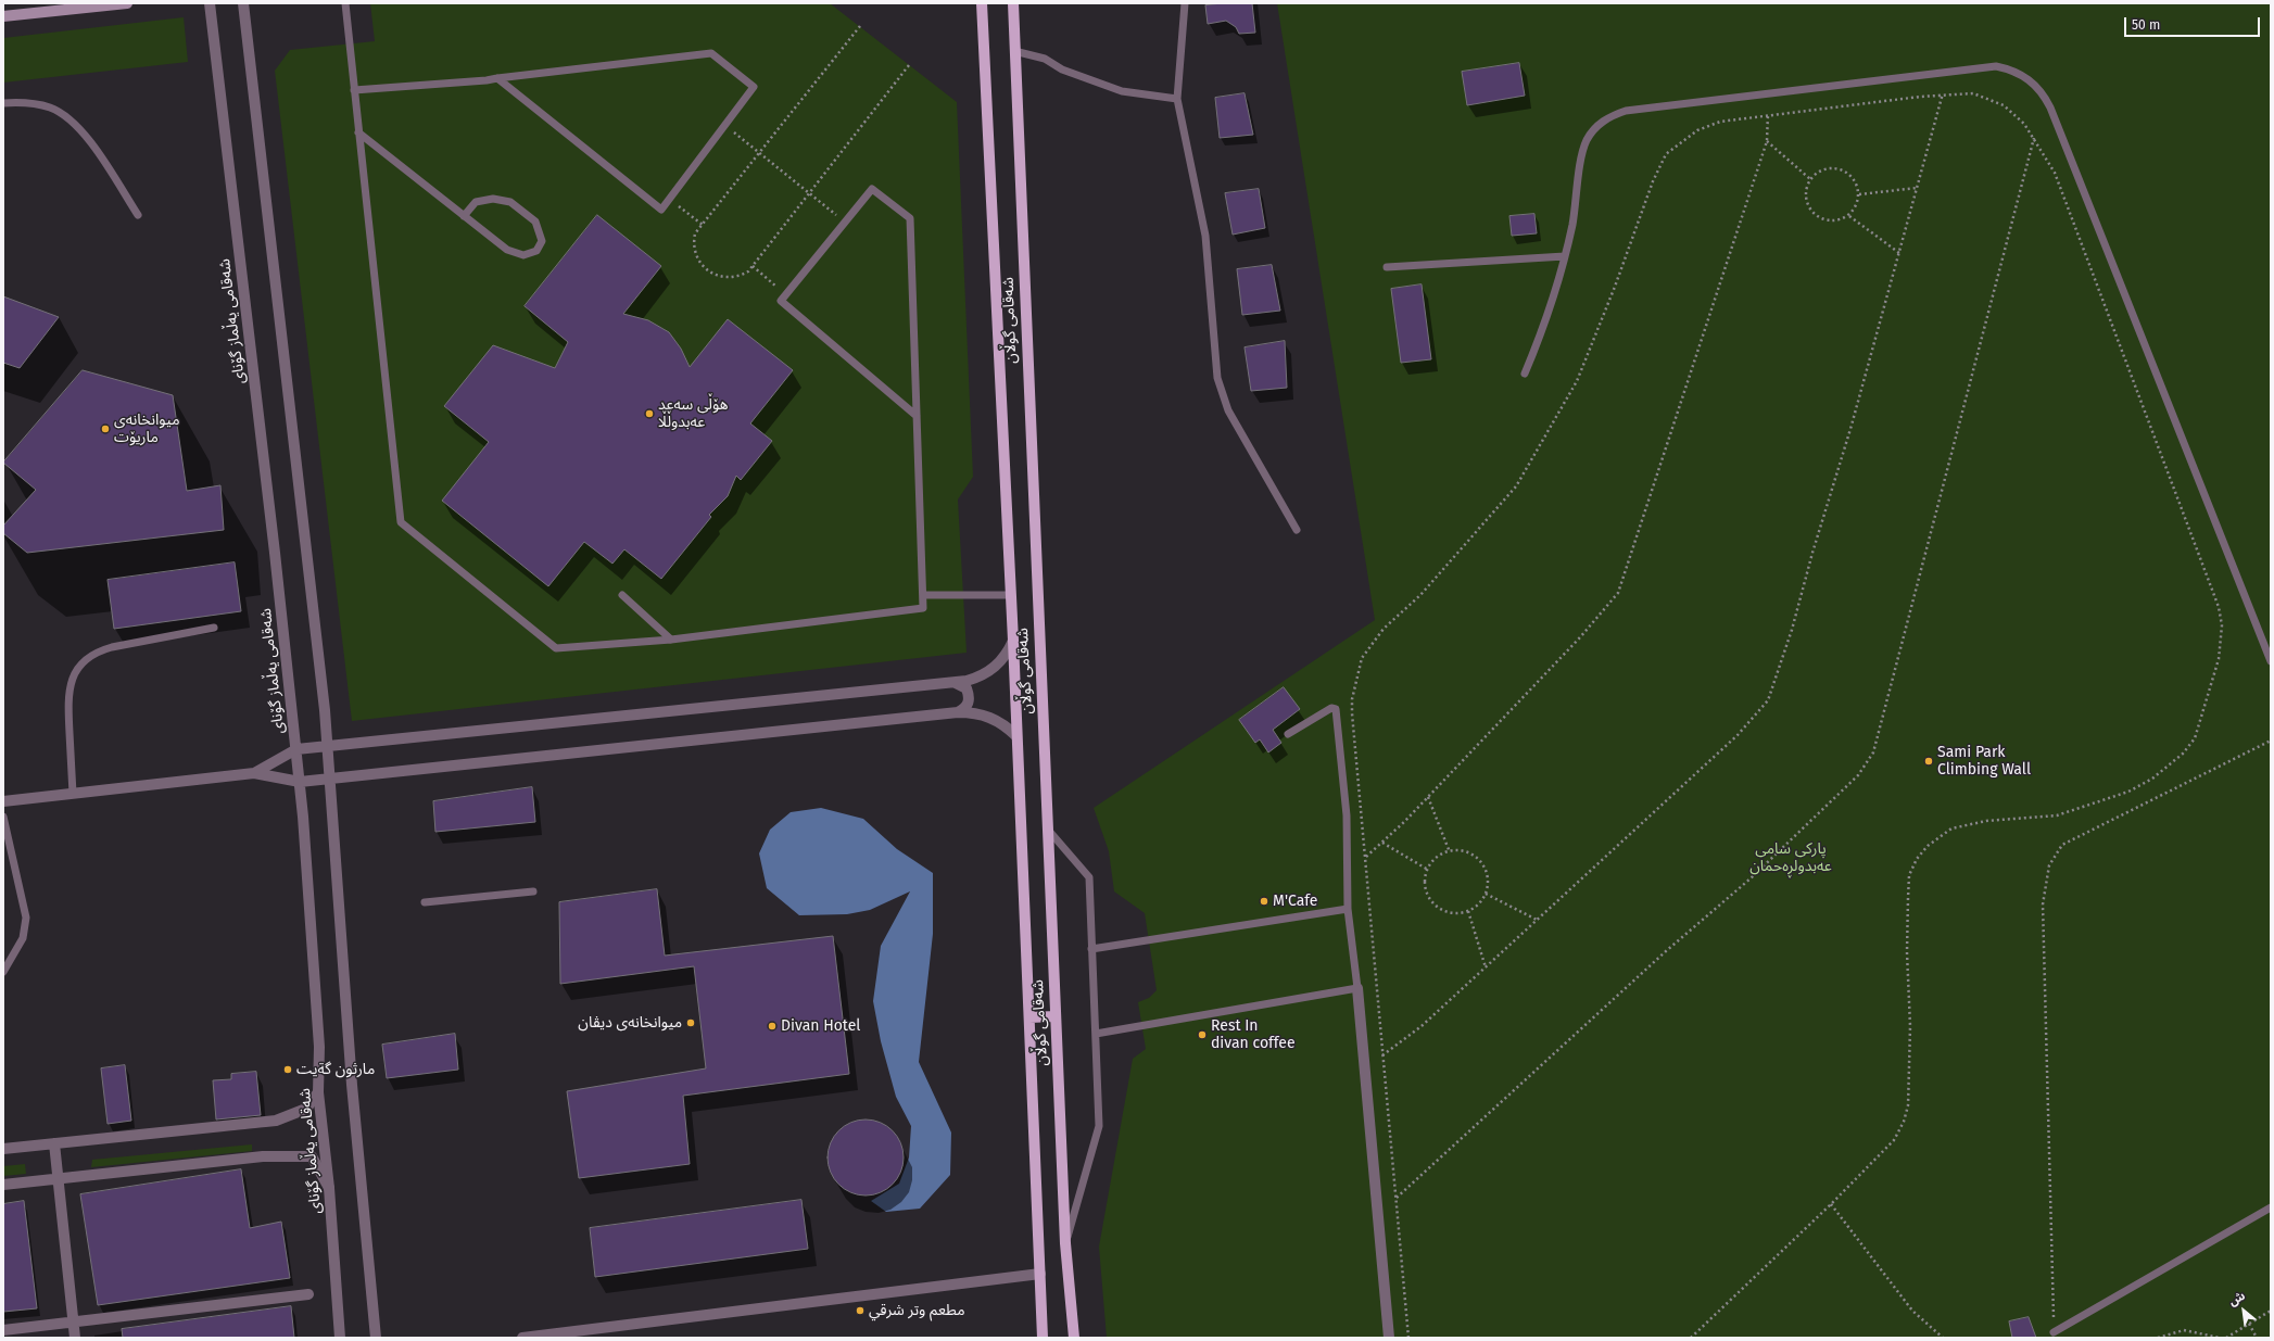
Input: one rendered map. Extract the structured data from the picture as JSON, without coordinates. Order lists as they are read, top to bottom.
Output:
{
  "streets": {
    "main road": ["شەقامی گوڵان"],
    "street": ["شەقامی یەڵماز گۆنای"]
  },
  "parks": ["پارکی سامی عەبدولڕەحمان"],
  "places": [
    "ھۆڵی سەعد عەبدوڵڵا",
    "میوانخانەی ماریۆت",
    "Sami Park Climbing Wall",
    "M'Cafe",
    "میوانخانەی دیڤان",
    "Divan Hotel",
    "Rest In divan coffee",
    "مارثون گةيت",
    "مطعم وتر شرقي"
  ],
  "scale_bar": "50 m",
  "north": "top left"
}
